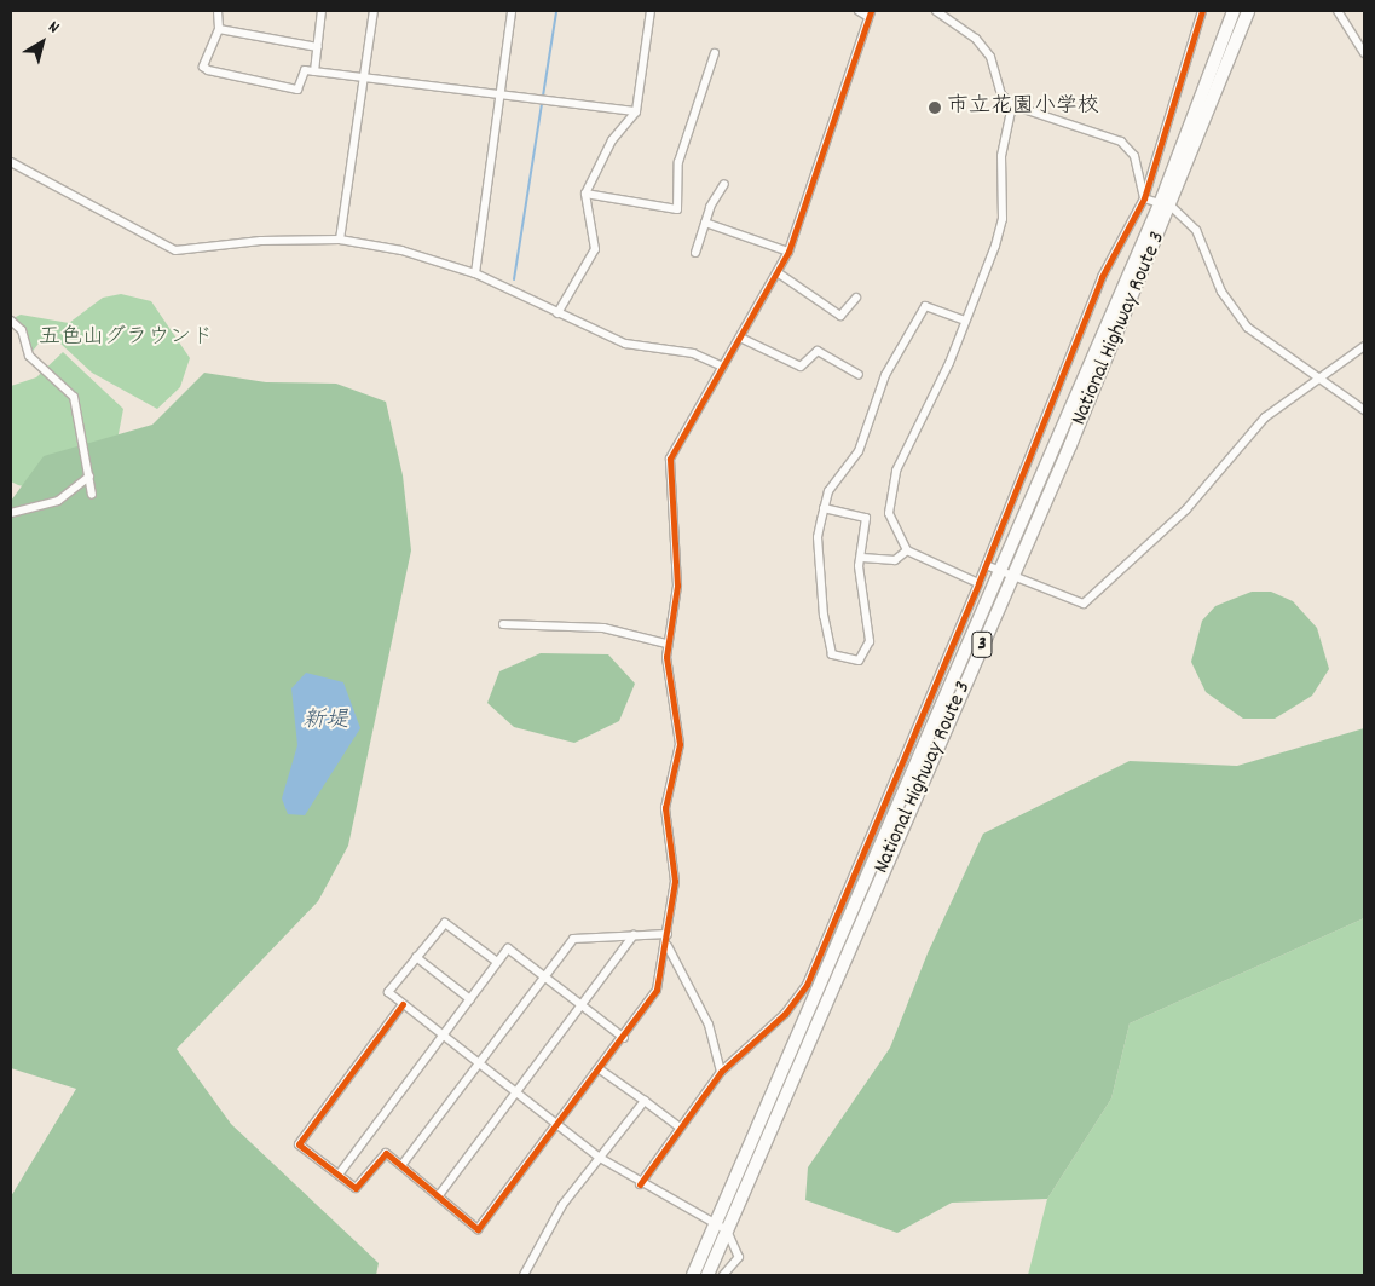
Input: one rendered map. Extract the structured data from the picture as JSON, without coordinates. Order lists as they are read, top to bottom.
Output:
{
  "streets": {
    "highway": ["National Highway Route 3", "3"]
  },
  "water": ["新堤"],
  "parks": ["五色山グラウンド"],
  "places": ["市立花園小学校"],
  "north": "top right"
}
